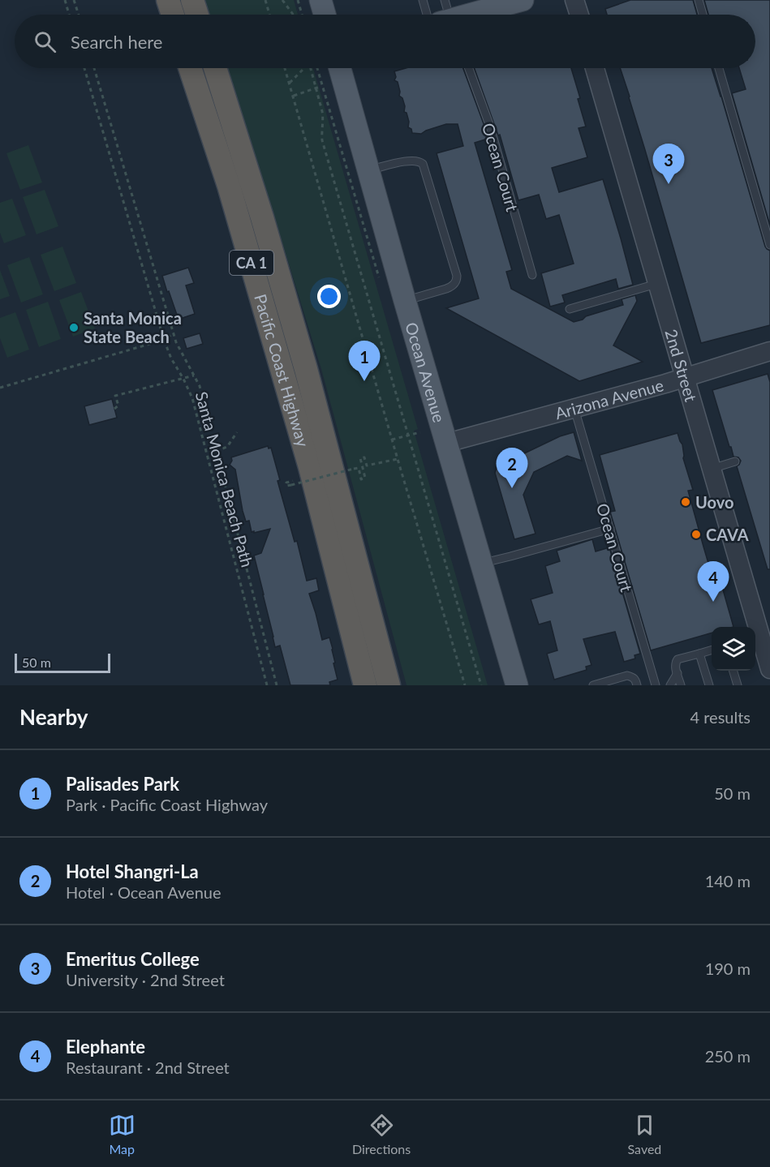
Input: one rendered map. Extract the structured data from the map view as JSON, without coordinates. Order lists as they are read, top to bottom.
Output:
{
  "streets": {
    "highway": ["CA 1", "Pacific Coast Highway"],
    "main road": ["Ocean Avenue"],
    "street": ["2nd Street", "Arizona Avenue"],
    "lane": ["Ocean Court"],
    "path": ["Santa Monica Beach Path"]
  },
  "crossings": [
    ["Ocean Court", "Arizona Avenue"],
    ["2nd Street", "Arizona Avenue"],
    ["Ocean Avenue", "Arizona Avenue"]
  ],
  "places": ["Santa Monica State Beach", "Uovo", "CAVA"],
  "scale_bar": "50 m",
  "page": {
    "search": "Search here",
    "pins": [
      "3",
      "1",
      "2",
      "4"
    ],
    "scale": "50 m",
    "heading": ["Nearby", "4 results"],
    "list": [
      {
        "mark": "1",
        "name": "Palisades Park",
        "note": "Park · Pacific Coast Highway",
        "value": "50 m"
      },
      {
        "mark": "2",
        "name": "Hotel Shangri-La",
        "note": "Hotel · Ocean Avenue",
        "value": "140 m"
      },
      {
        "mark": "3",
        "name": "Emeritus College",
        "note": "University · 2nd Street",
        "value": "190 m"
      },
      {
        "mark": "4",
        "name": "Elephante",
        "note": "Restaurant · 2nd Street",
        "value": "250 m"
      }
    ],
    "nav": ["Map", "Directions", "Saved"]
  }
}
